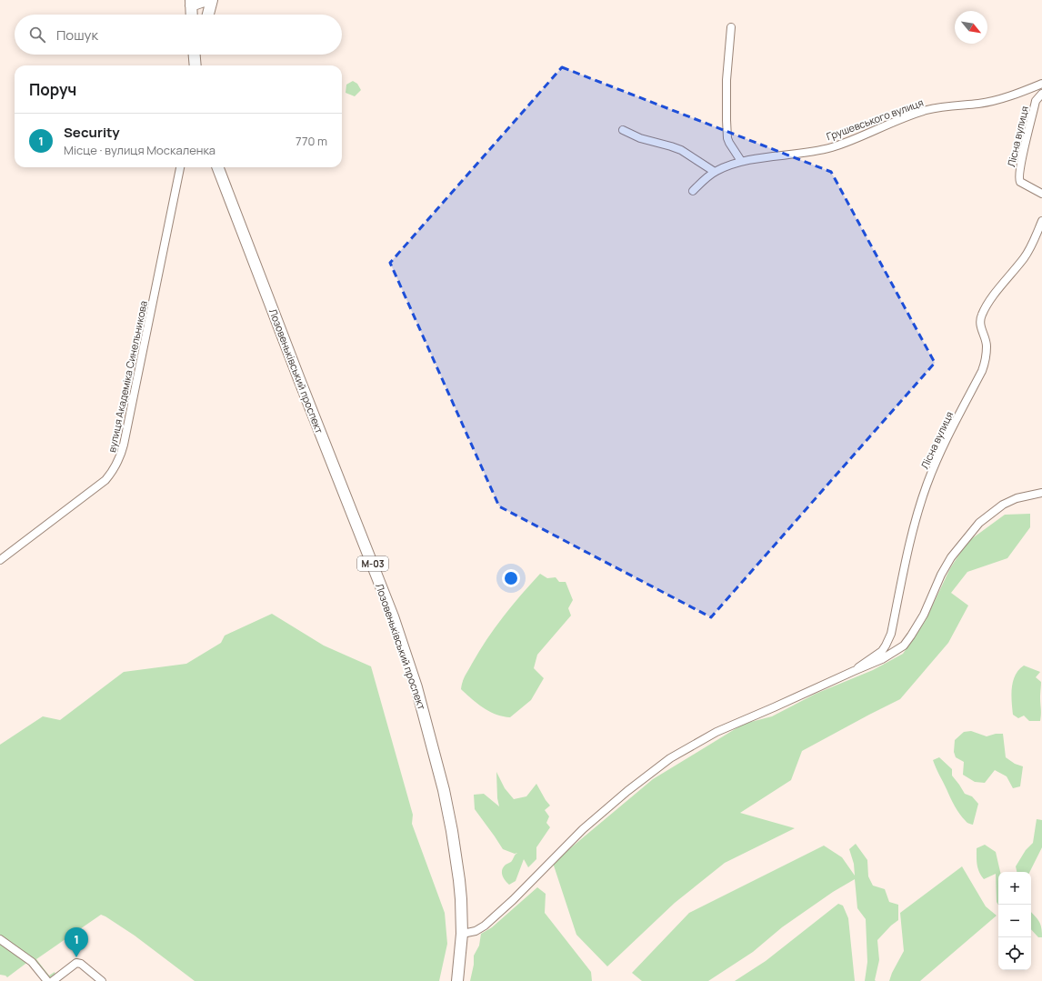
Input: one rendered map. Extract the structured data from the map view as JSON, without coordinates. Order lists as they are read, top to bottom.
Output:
{
  "streets": {
    "highway": ["Лозовеньківський проспект", "М-03"],
    "street": ["Грушевського вулиця", "Лісна вулиця", "вулиця Академіка Синельникова"]
  },
  "north": "bottom right",
  "page": {
    "search": "Пошук",
    "heading": "Поруч",
    "list": [
      {
        "mark": "1",
        "name": "Security",
        "note": "Місце · вулиця Москаленка",
        "value": "770 m"
      }
    ],
    "map_buttons": ["+", "−"],
    "pins": "1"
  }
}
